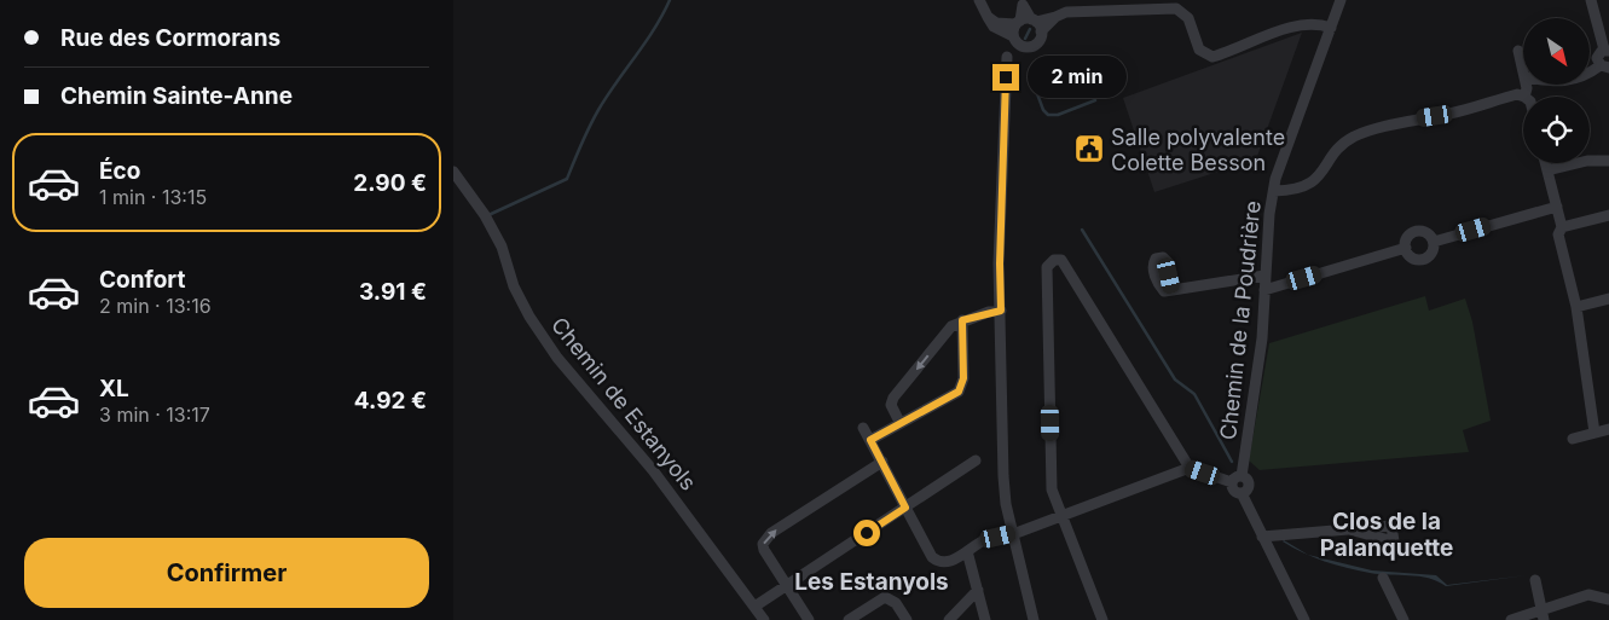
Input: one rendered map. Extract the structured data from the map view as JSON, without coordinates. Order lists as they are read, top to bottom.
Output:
{
  "streets": {
    "street": ["Chemin de la Poudrière", "Chemin de Estanyols"]
  },
  "districts": ["Clos de la Palanquette", "Les Estanyols"],
  "places": {
    "public building": ["Salle polyvalente Colette Besson"]
  },
  "north": "bottom right",
  "page": {
    "banner": ["Rue des Cormorans", "Chemin Sainte-Anne"],
    "bubble": "2 min",
    "list": [
      {
        "name": "Éco",
        "note": "1 min · 13:15",
        "value": "2.90 €"
      },
      {
        "name": "Confort",
        "note": "2 min · 13:16",
        "value": "3.91 €"
      },
      {
        "name": "XL",
        "note": "3 min · 13:17",
        "value": "4.92 €"
      }
    ],
    "buttons": "Confirmer"
  }
}
